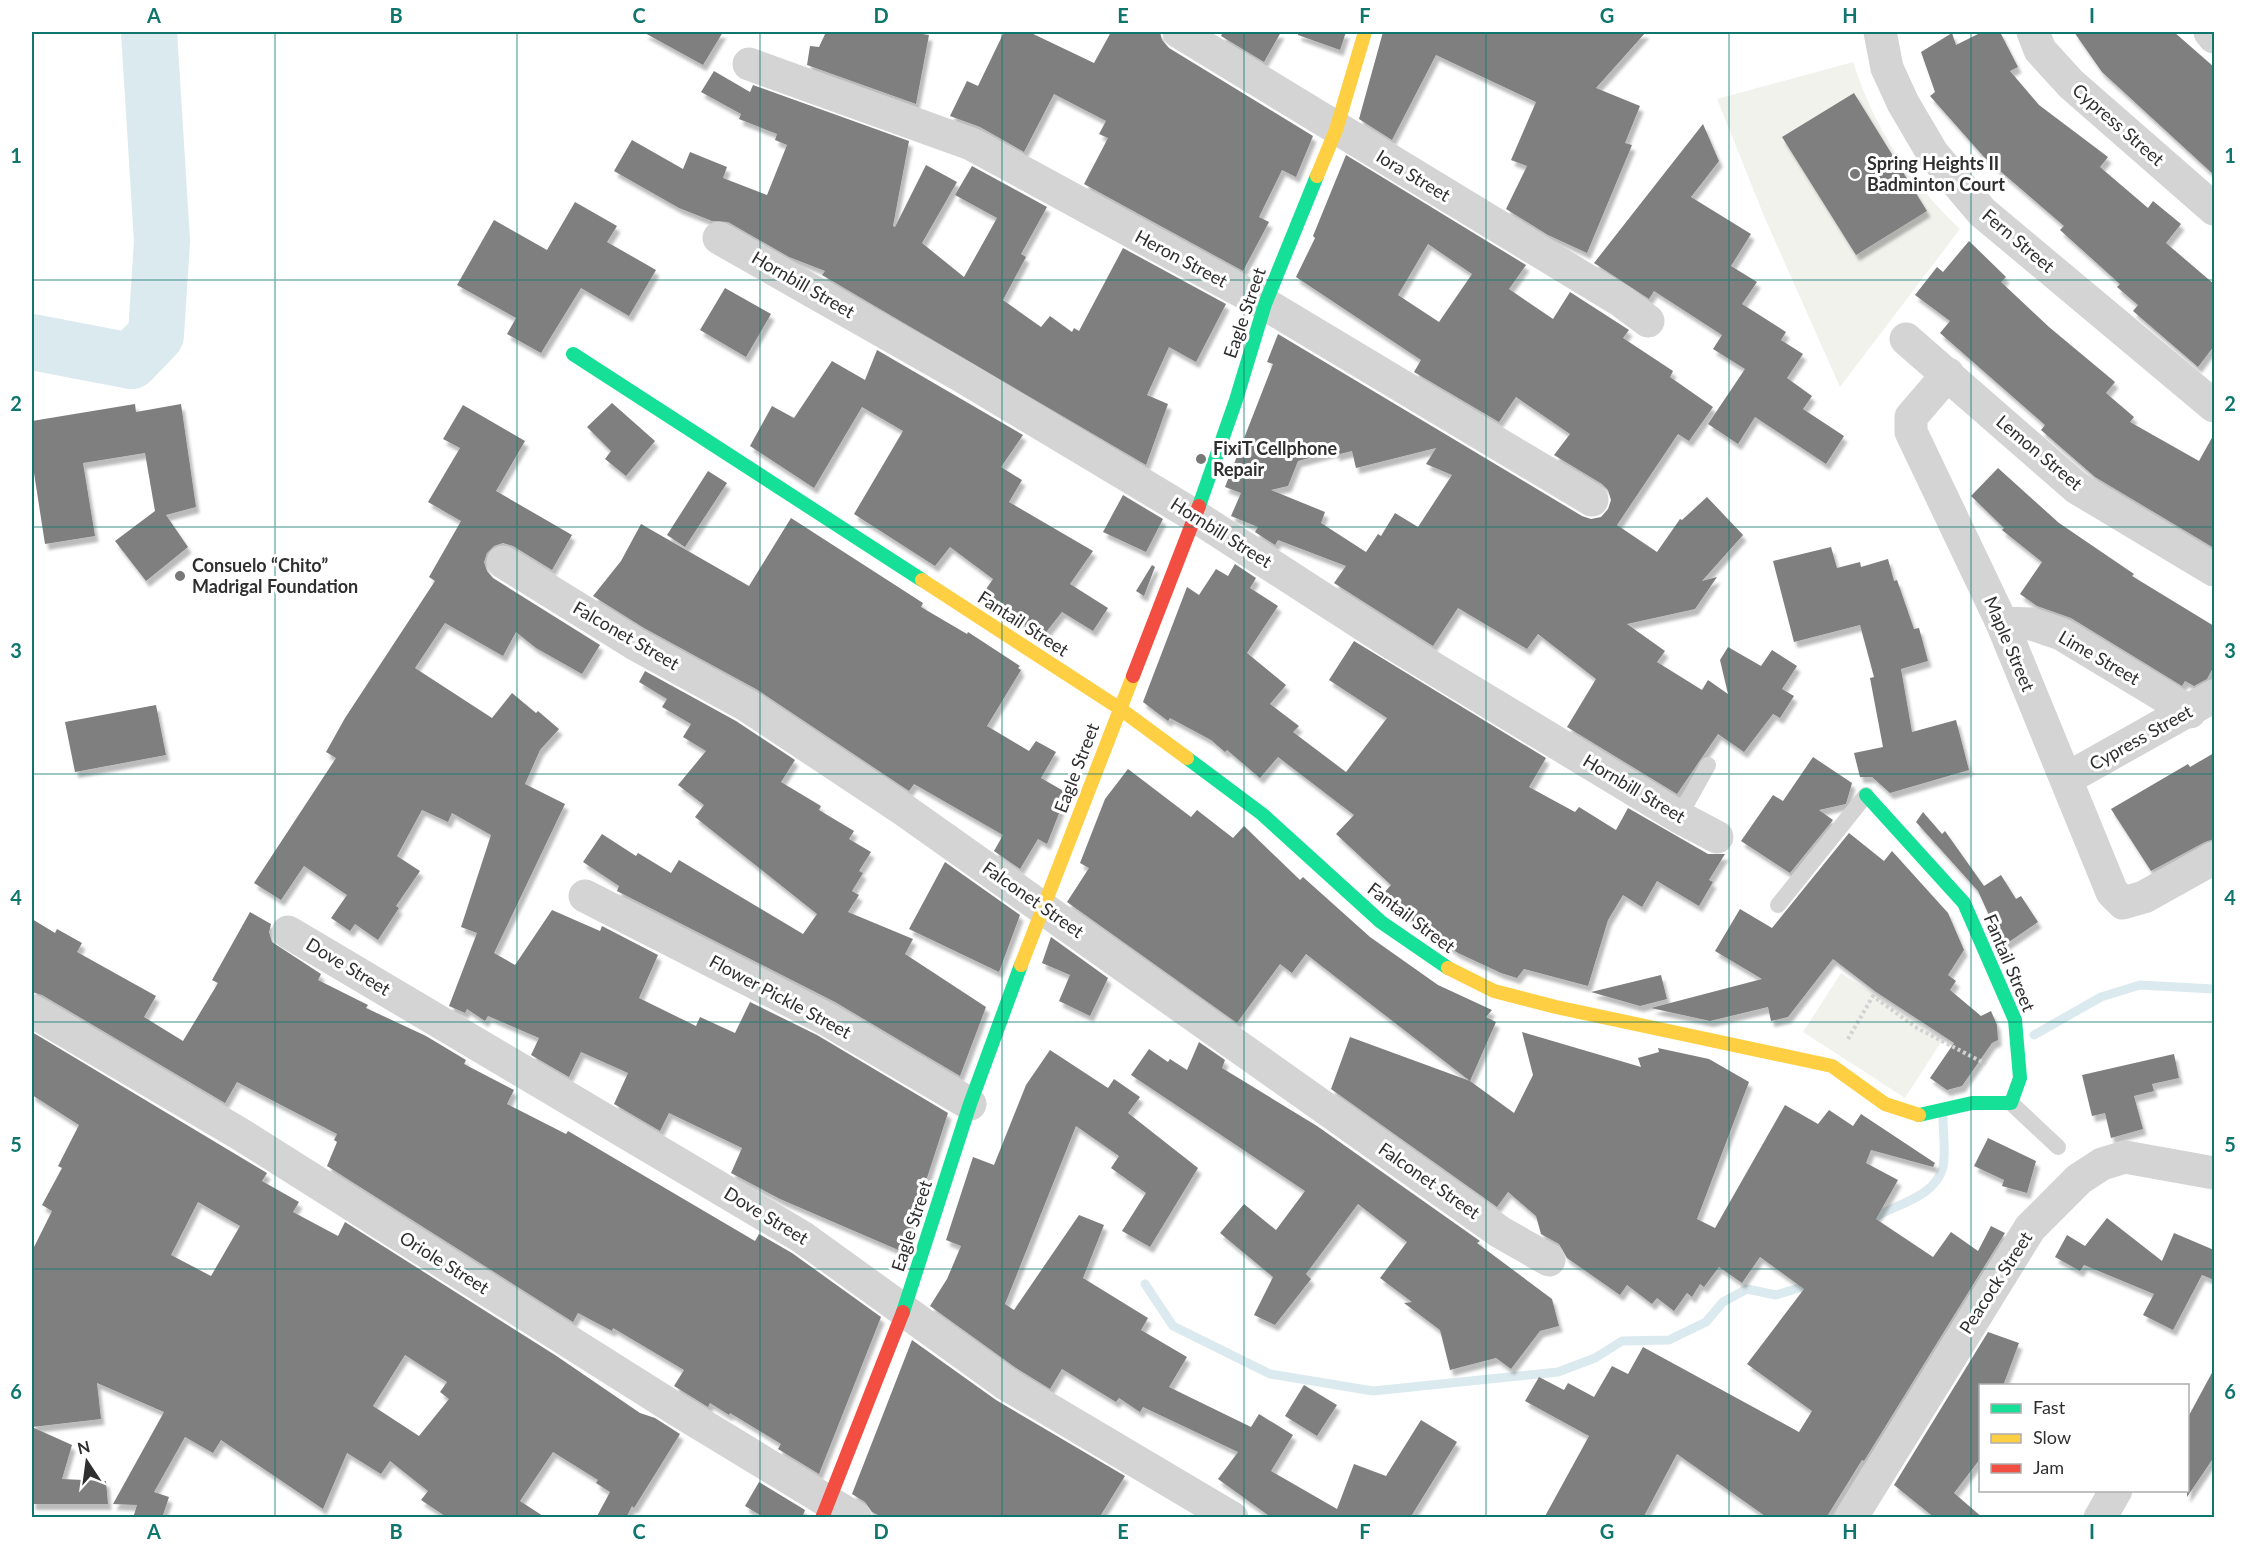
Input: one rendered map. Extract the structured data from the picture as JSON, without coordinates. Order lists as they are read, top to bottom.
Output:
{
  "streets": {
    "street": [
      "Cypress Street",
      "Iora Street",
      "Fern Street",
      "Heron Street",
      "Hornbill Street",
      "Eagle Street",
      "Lemon Street",
      "Fantail Street",
      "Falconet Street",
      "Maple Street",
      "Lime Street",
      "Dove Street",
      "Flower Pickle Street",
      "Oriole Street",
      "Peacock Street"
    ]
  },
  "crossings": [
    ["Cypress Street", "Maple Street"],
    ["Cypress Street", "Lime Street"],
    ["Iora Street", "Eagle Street"],
    ["Heron Street", "Eagle Street"],
    ["Hornbill Street", "Eagle Street"],
    ["Eagle Street", "Fantail Street"],
    ["Eagle Street", "Falconet Street"],
    ["Eagle Street", "Dove Street"],
    ["Eagle Street", "Flower Pickle Street"],
    ["Eagle Street", "Oriole Street"],
    ["Lemon Street", "Maple Street"],
    ["Maple Street", "Lime Street"]
  ],
  "places": ["Spring Heights II Badminton Court", "FixiT Cellphone Repair", "Consuelo “Chito” Madrigal Foundation"],
  "legend": ["Fast", "Slow", "Jam"],
  "north": "top",
  "grid": {
    "columns": [
      "A",
      "B",
      "C",
      "D",
      "E",
      "F",
      "G",
      "H",
      "I"
    ],
    "rows": [
      "1",
      "2",
      "3",
      "4",
      "5",
      "6"
    ]
  }
}
